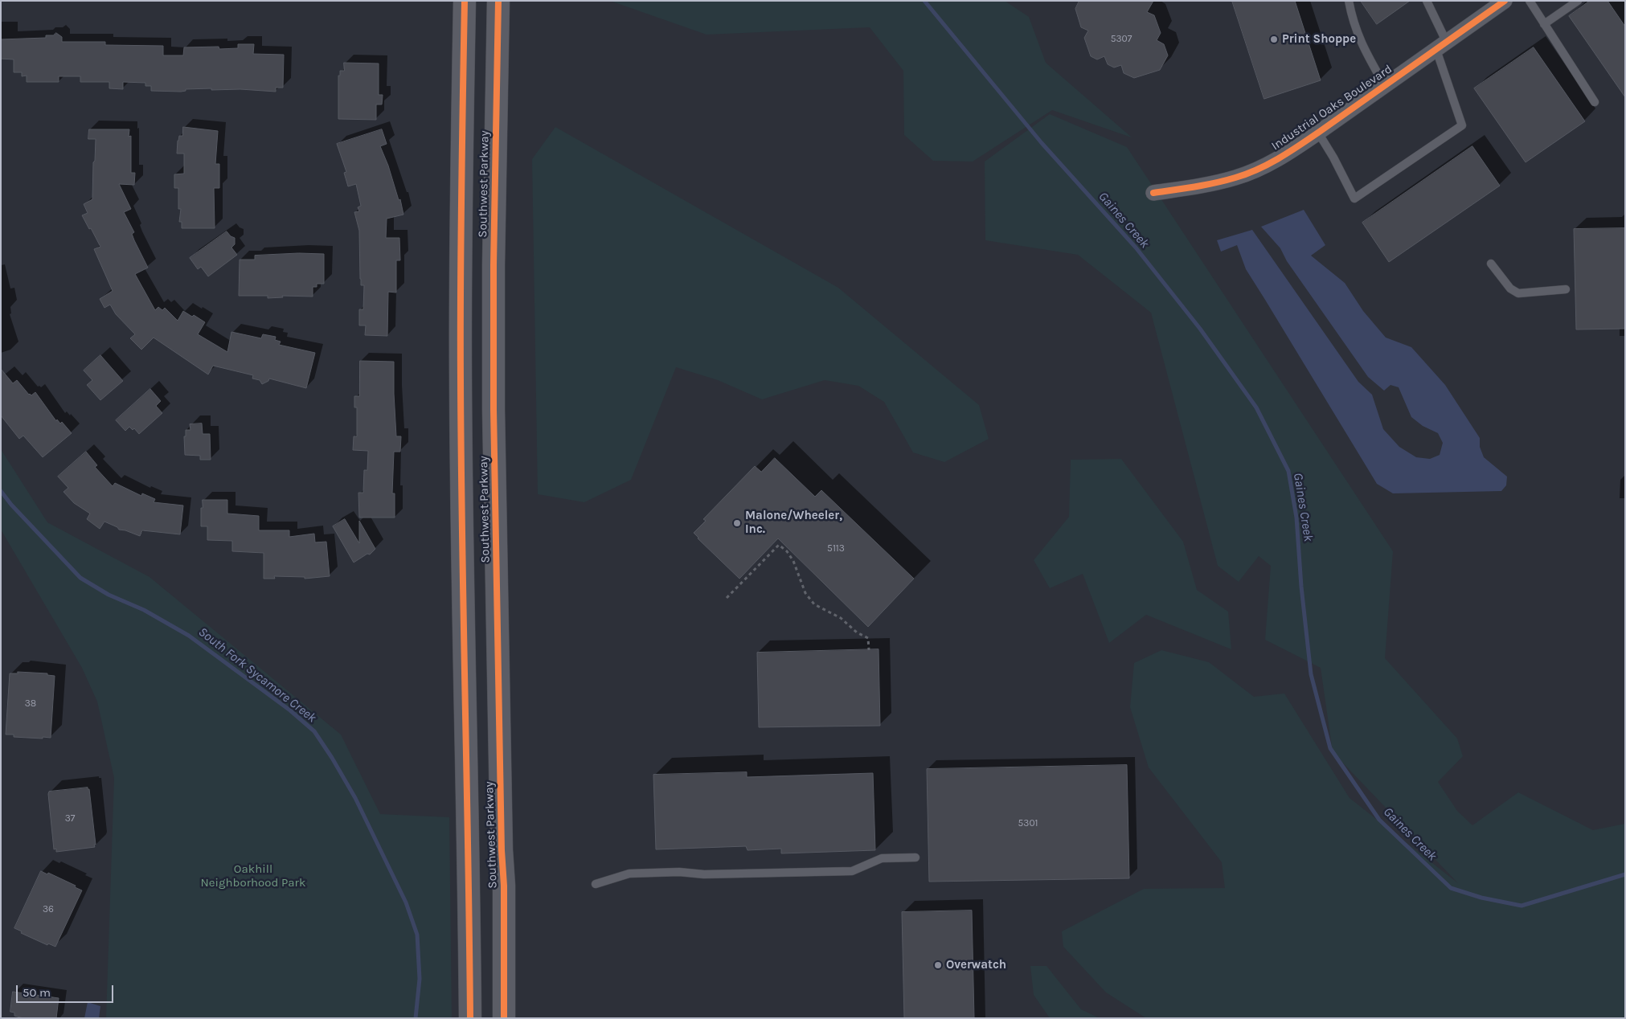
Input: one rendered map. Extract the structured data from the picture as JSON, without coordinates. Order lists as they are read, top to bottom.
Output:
{
  "streets": {
    "main road": ["Southwest Parkway"],
    "street": ["Industrial Oaks Boulevard"]
  },
  "water": ["Gaines Creek", "South Fork Sycamore Creek"],
  "parks": ["Oakhill Neighborhood Park"],
  "places": ["Print Shoppe", "Malone/Wheeler, Inc.", "Overwatch"],
  "house_numbers": [
    "5307",
    "5113",
    "38",
    "37",
    "5301",
    "36"
  ],
  "scale_bar": "50 m"
}
